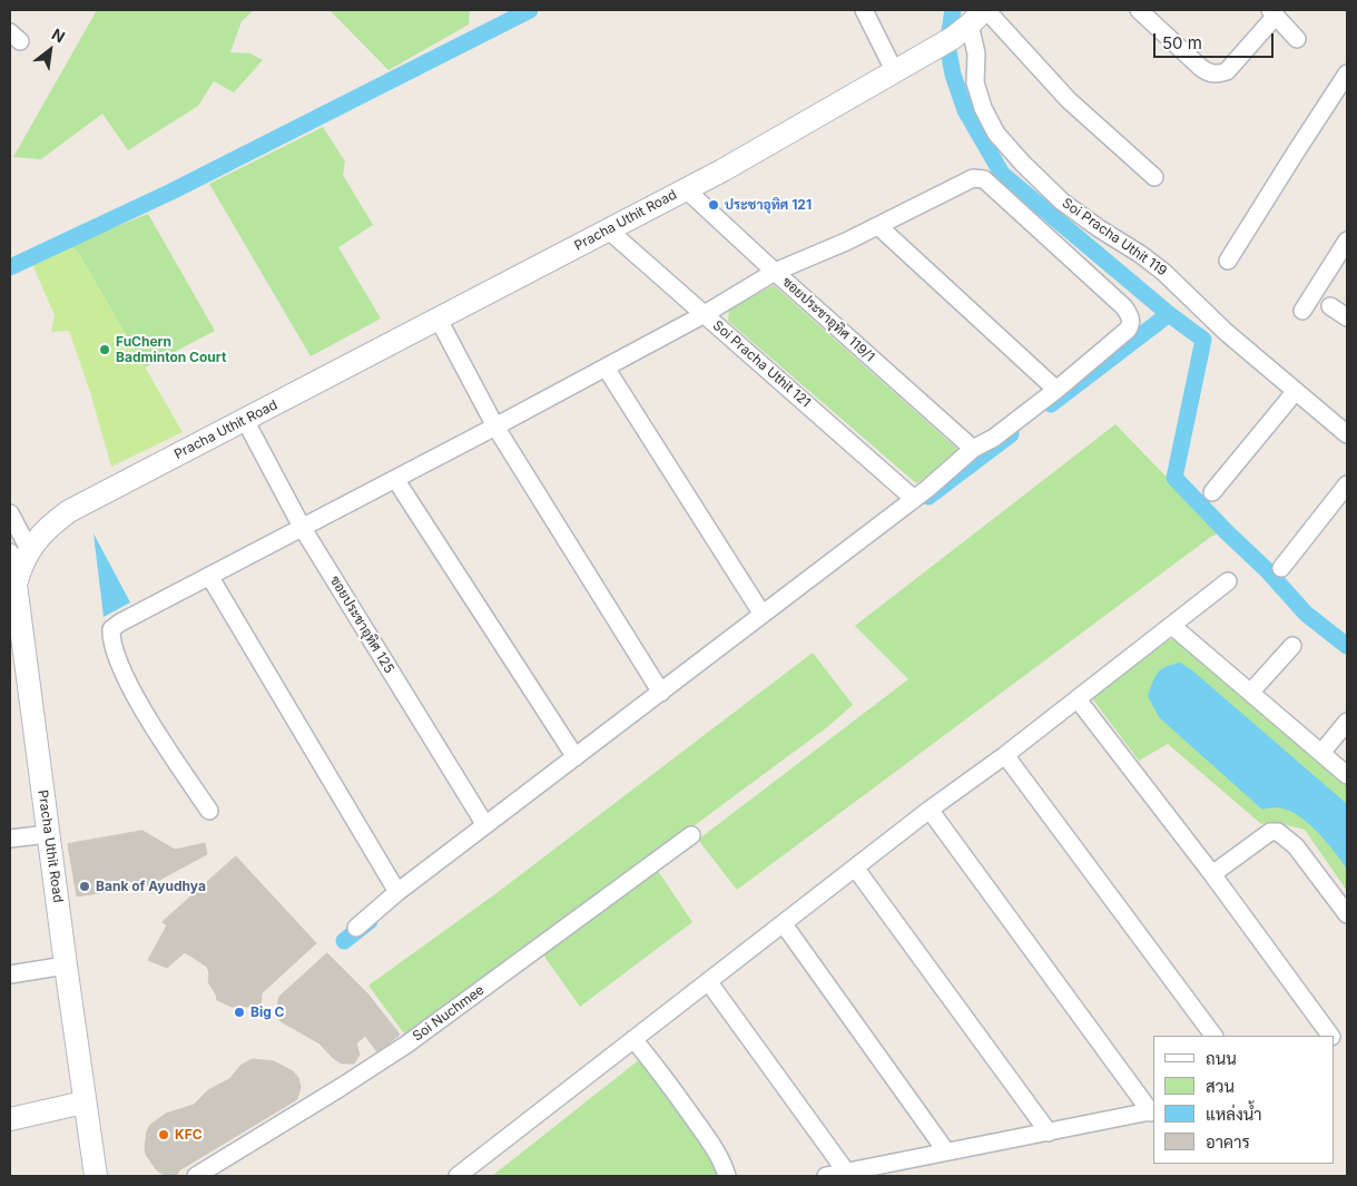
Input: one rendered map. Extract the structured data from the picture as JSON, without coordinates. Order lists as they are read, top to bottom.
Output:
{
  "streets": {
    "main road": ["Pracha Uthit Road"],
    "street": [
      "Soi Pracha Uthit 119",
      "ซอยประชาอุทิศ 119/1",
      "Soi Pracha Uthit 121",
      "ซอยประชาอุทิศ 125",
      "Soi Nuchmee"
    ]
  },
  "crossings": [
    ["Pracha Uthit Road", "Soi Pracha Uthit 119"],
    ["Pracha Uthit Road", "ซอยประชาอุทิศ 119/1"],
    ["Pracha Uthit Road", "Soi Pracha Uthit 121"],
    ["Pracha Uthit Road", "ซอยประชาอุทิศ 125"]
  ],
  "places": [
    "ประชาอุทิศ 121",
    "FuChern Badminton Court",
    "Bank of Ayudhya",
    "Big C",
    "KFC"
  ],
  "legend": [
    "ถนน",
    "สวน",
    "แหล่งน้ำ",
    "อาคาร"
  ],
  "scale_bar": "50 m",
  "north": "top right"
}
